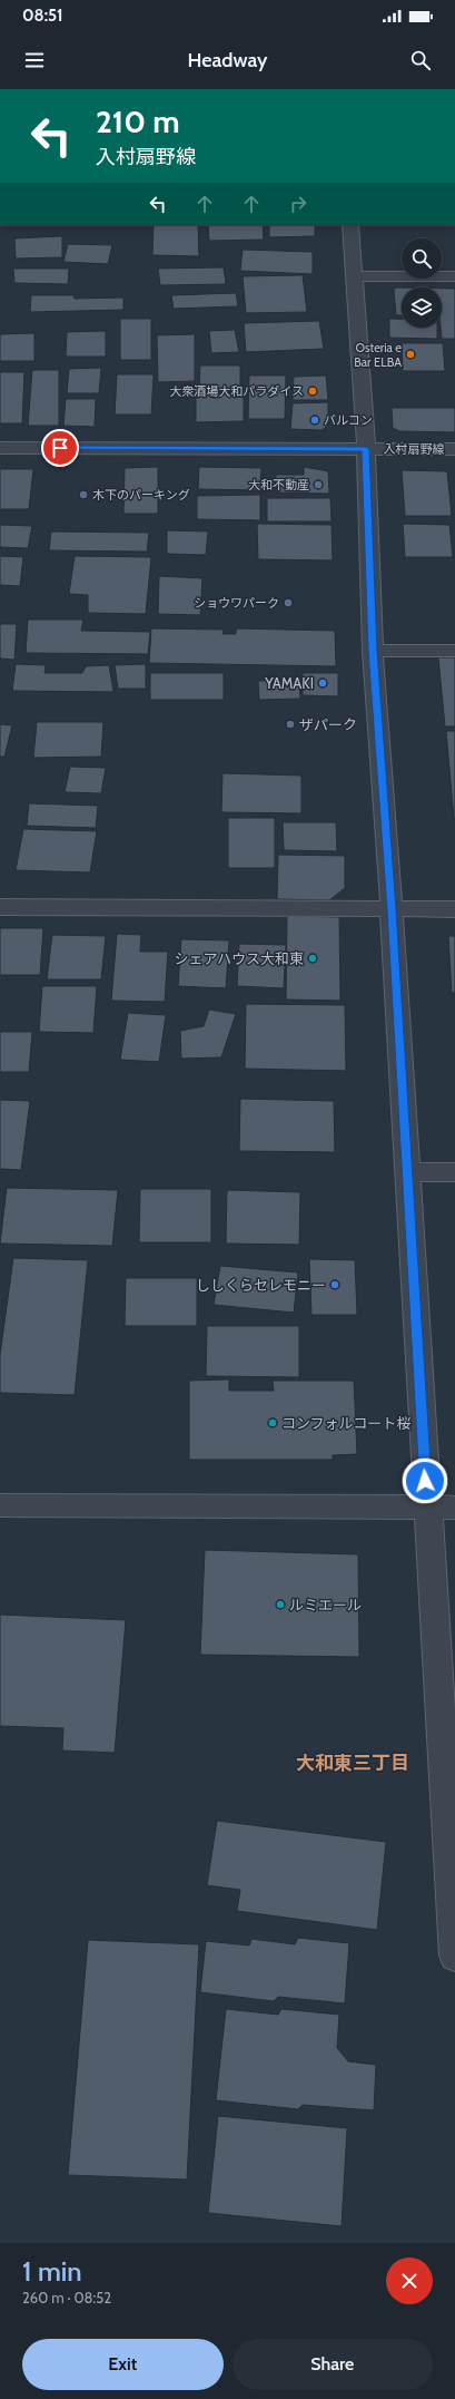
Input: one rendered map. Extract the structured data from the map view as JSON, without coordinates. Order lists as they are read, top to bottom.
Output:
{
  "streets": {
    "street": ["入村扇野線"]
  },
  "districts": ["大和東三丁目"],
  "places": [
    "Osteria e Bar ELBA",
    "大衆酒場大和パラダイス",
    "バルコン",
    "大和不動産",
    "木下のパーキング",
    "ショウワパーク",
    "YAMAKI",
    "ザパーク",
    "シェアハウス大和東",
    "ししくらセレモニー",
    "コンフォルコート桜",
    "ルミエール"
  ],
  "page": {
    "status": "08:51",
    "header": "Headway",
    "turn": ["210 m", "入村扇野線"],
    "heading": ["1 min", "260 m · 08:52"],
    "buttons": ["Exit", "Share"]
  }
}
